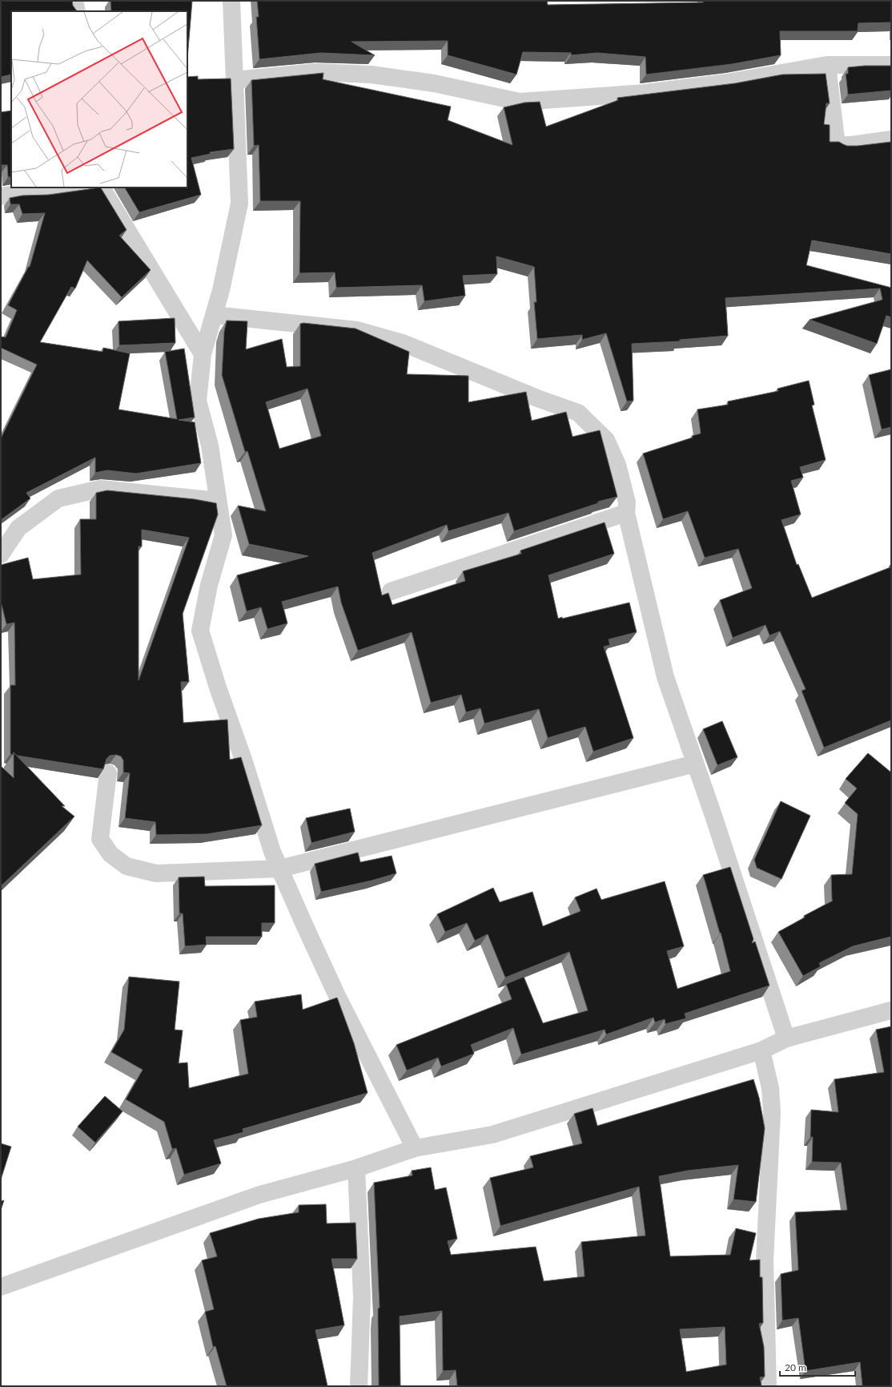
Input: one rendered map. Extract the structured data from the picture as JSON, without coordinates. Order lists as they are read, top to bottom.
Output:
{
  "scale_bar": "20 m"
}
